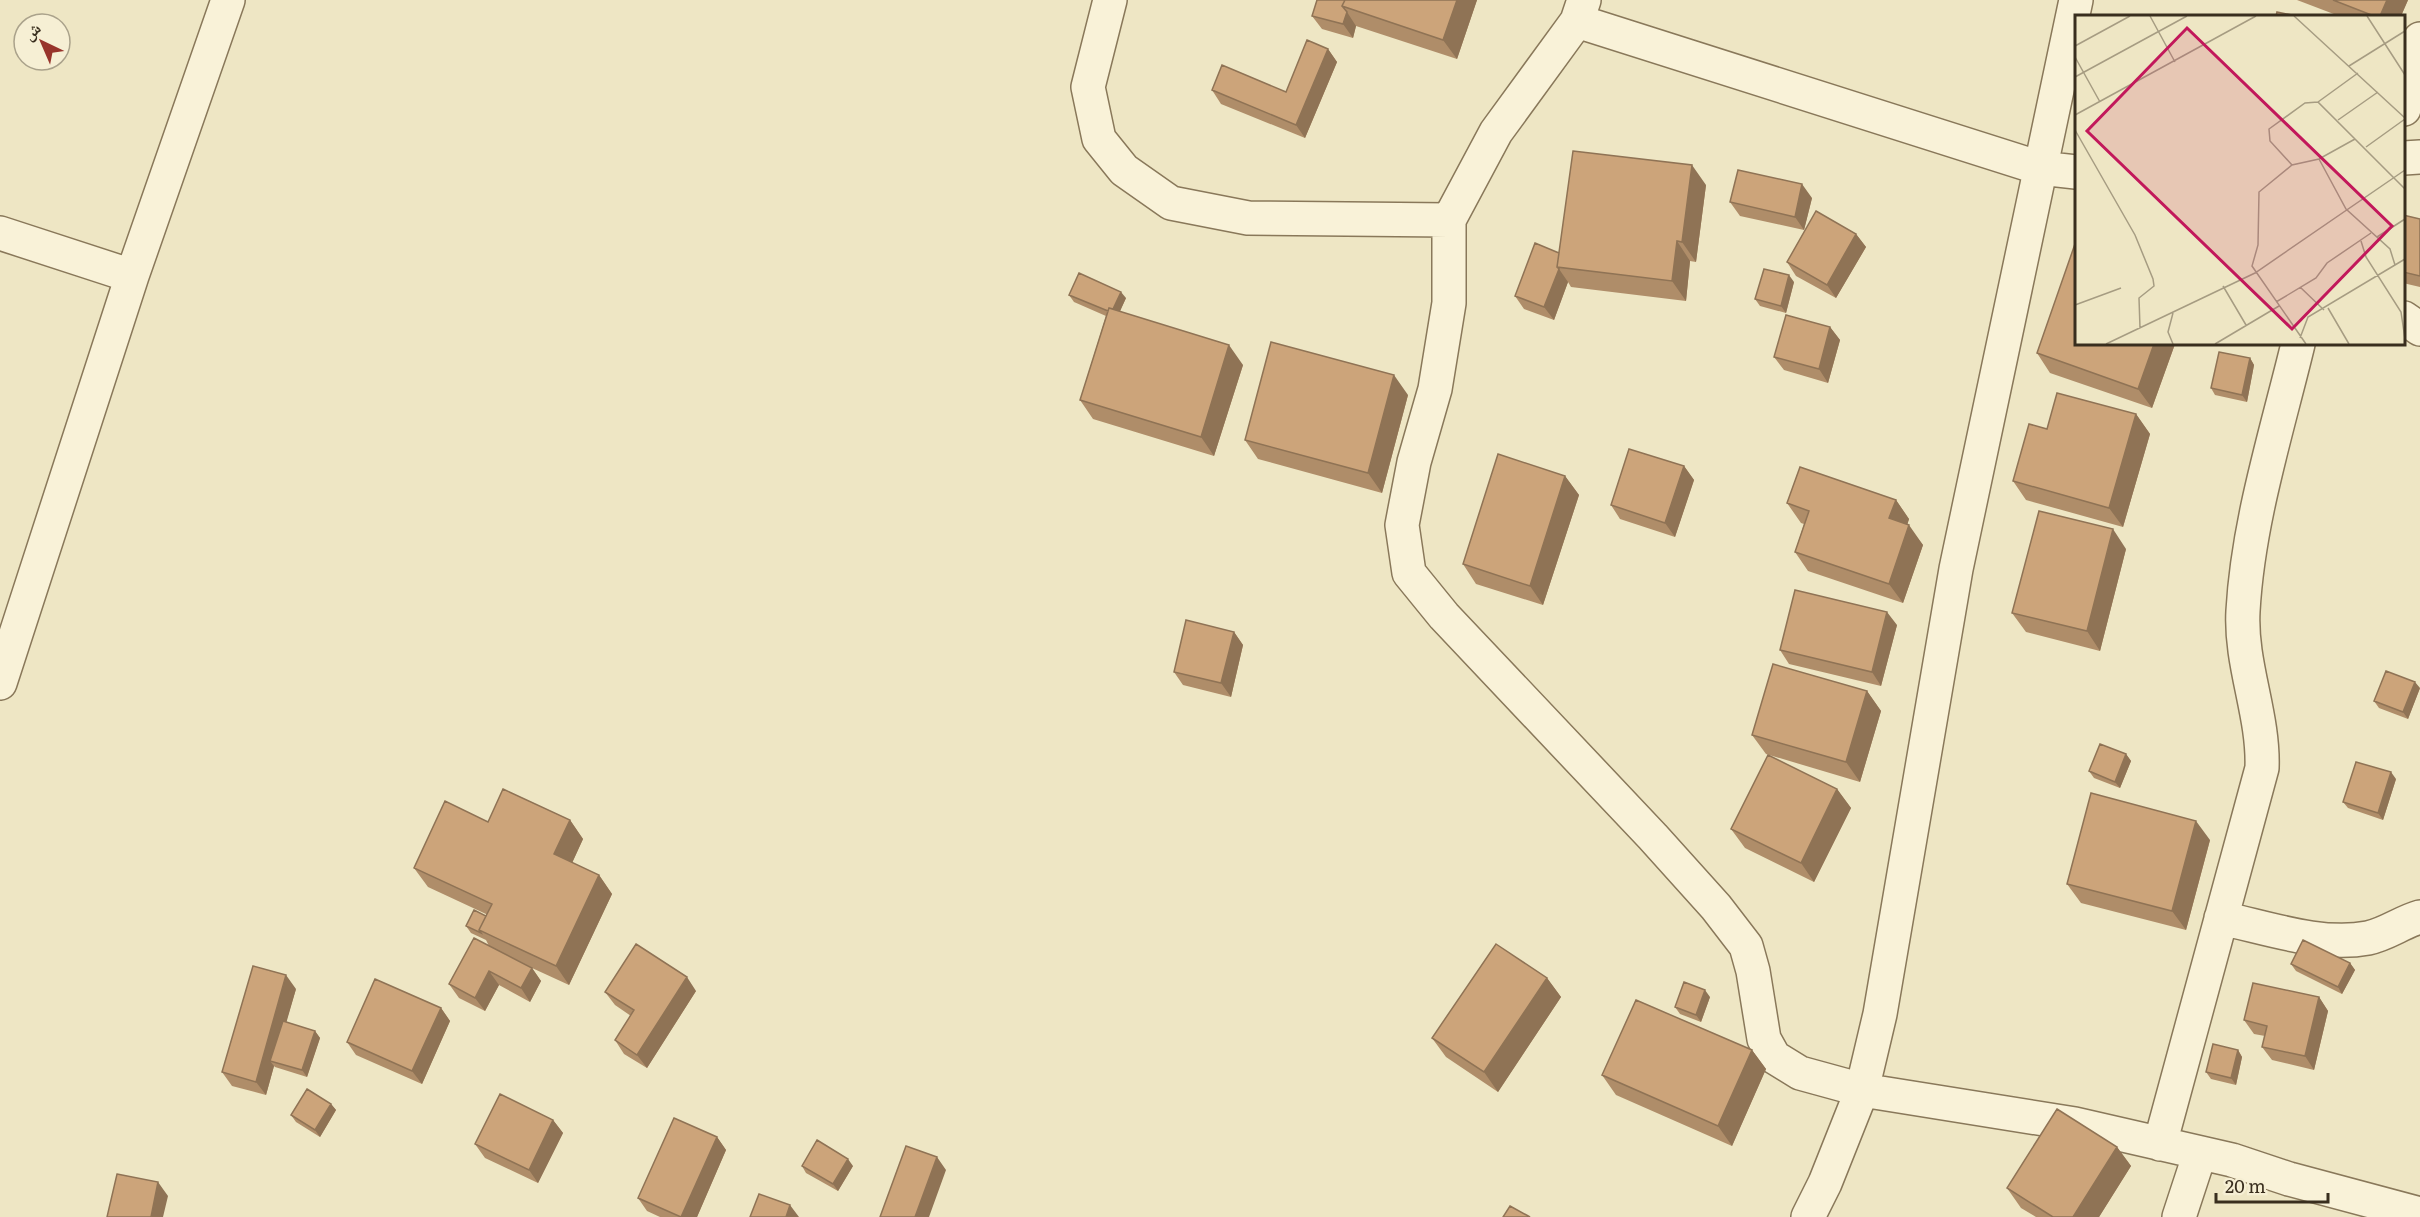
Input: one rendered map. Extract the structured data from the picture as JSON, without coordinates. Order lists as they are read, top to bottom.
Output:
{
  "scale_bar": "20 m",
  "north": "top left"
}
